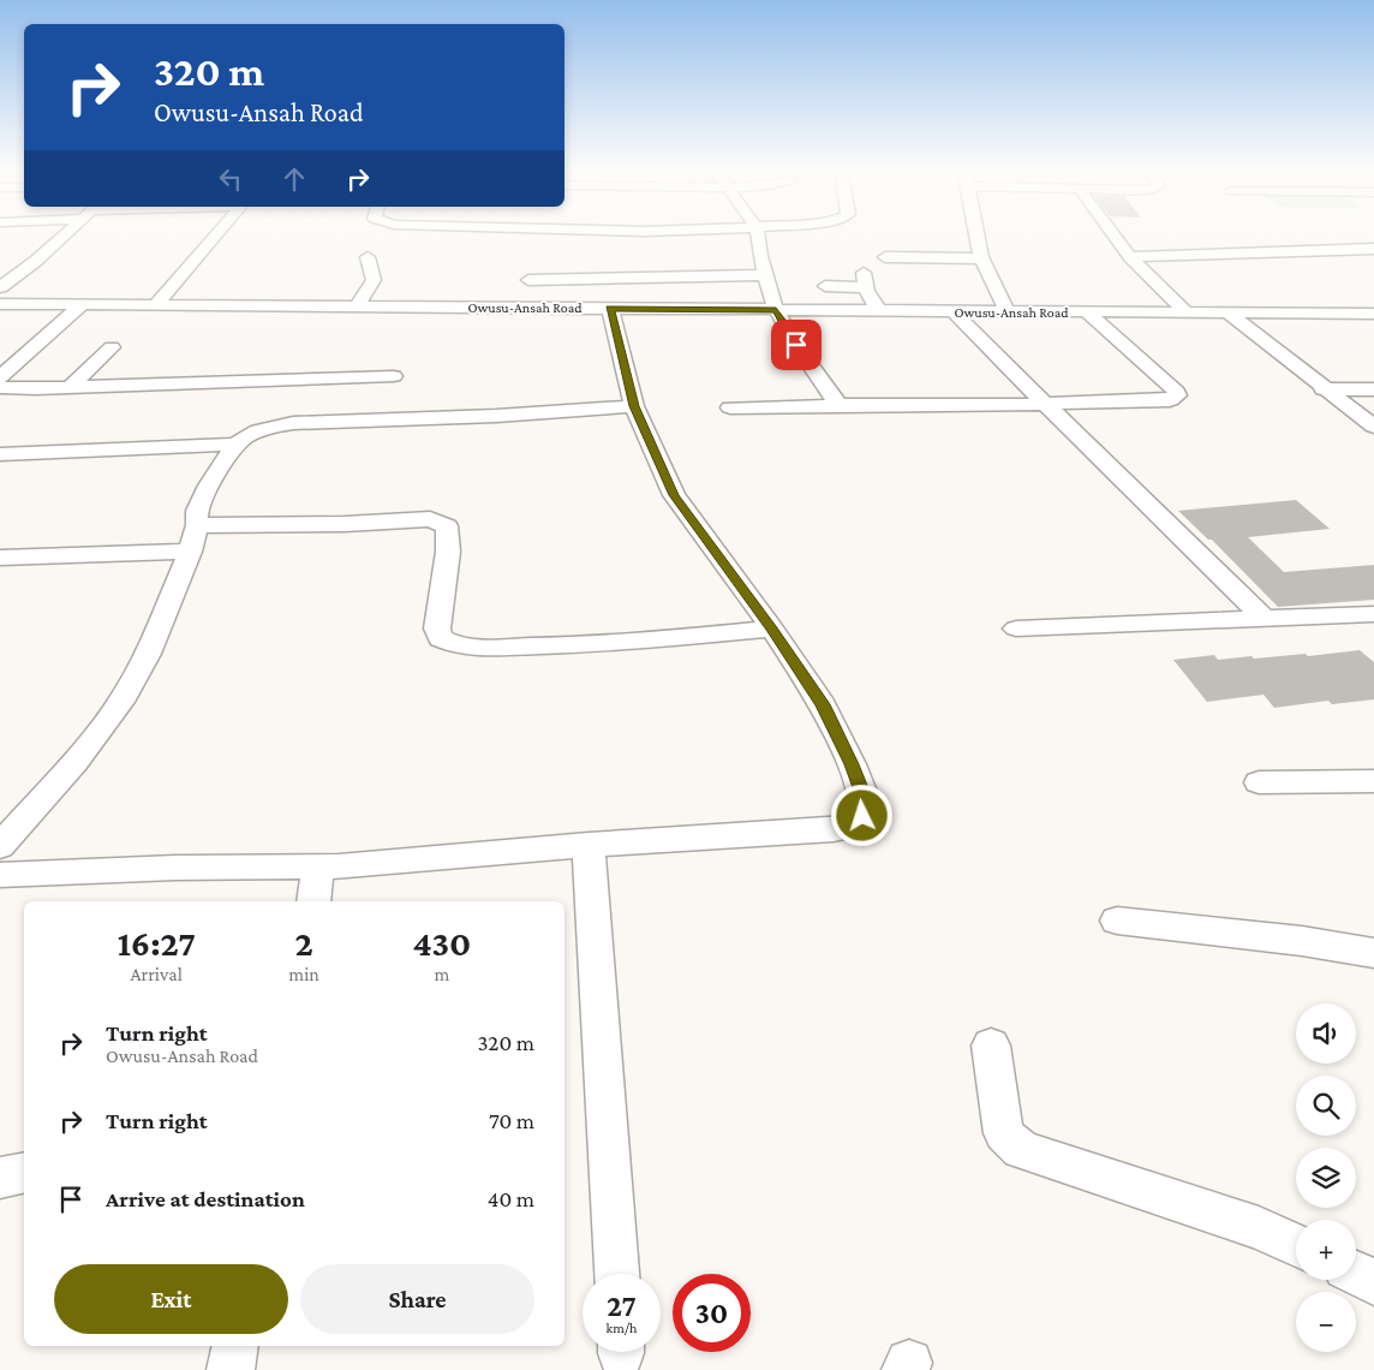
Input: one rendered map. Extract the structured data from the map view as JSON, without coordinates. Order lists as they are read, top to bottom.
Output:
{
  "streets": {
    "street": ["Owusu-Ansah Road"]
  },
  "page": {
    "turn": ["320 m", "Owusu-Ansah Road"],
    "eta": [
      "16:27",
      "Arrival",
      "2",
      "min",
      "430",
      "m"
    ],
    "map_buttons": ["+", "−"],
    "list": [
      {
        "name": "Turn right",
        "note": "Owusu-Ansah Road",
        "value": "320 m"
      },
      {
        "name": "Turn right",
        "value": "70 m"
      },
      {
        "name": "Arrive at destination",
        "value": "40 m"
      }
    ],
    "buttons": ["Exit", "Share"],
    "speed": "27 km/h",
    "limit": "30"
  }
}
